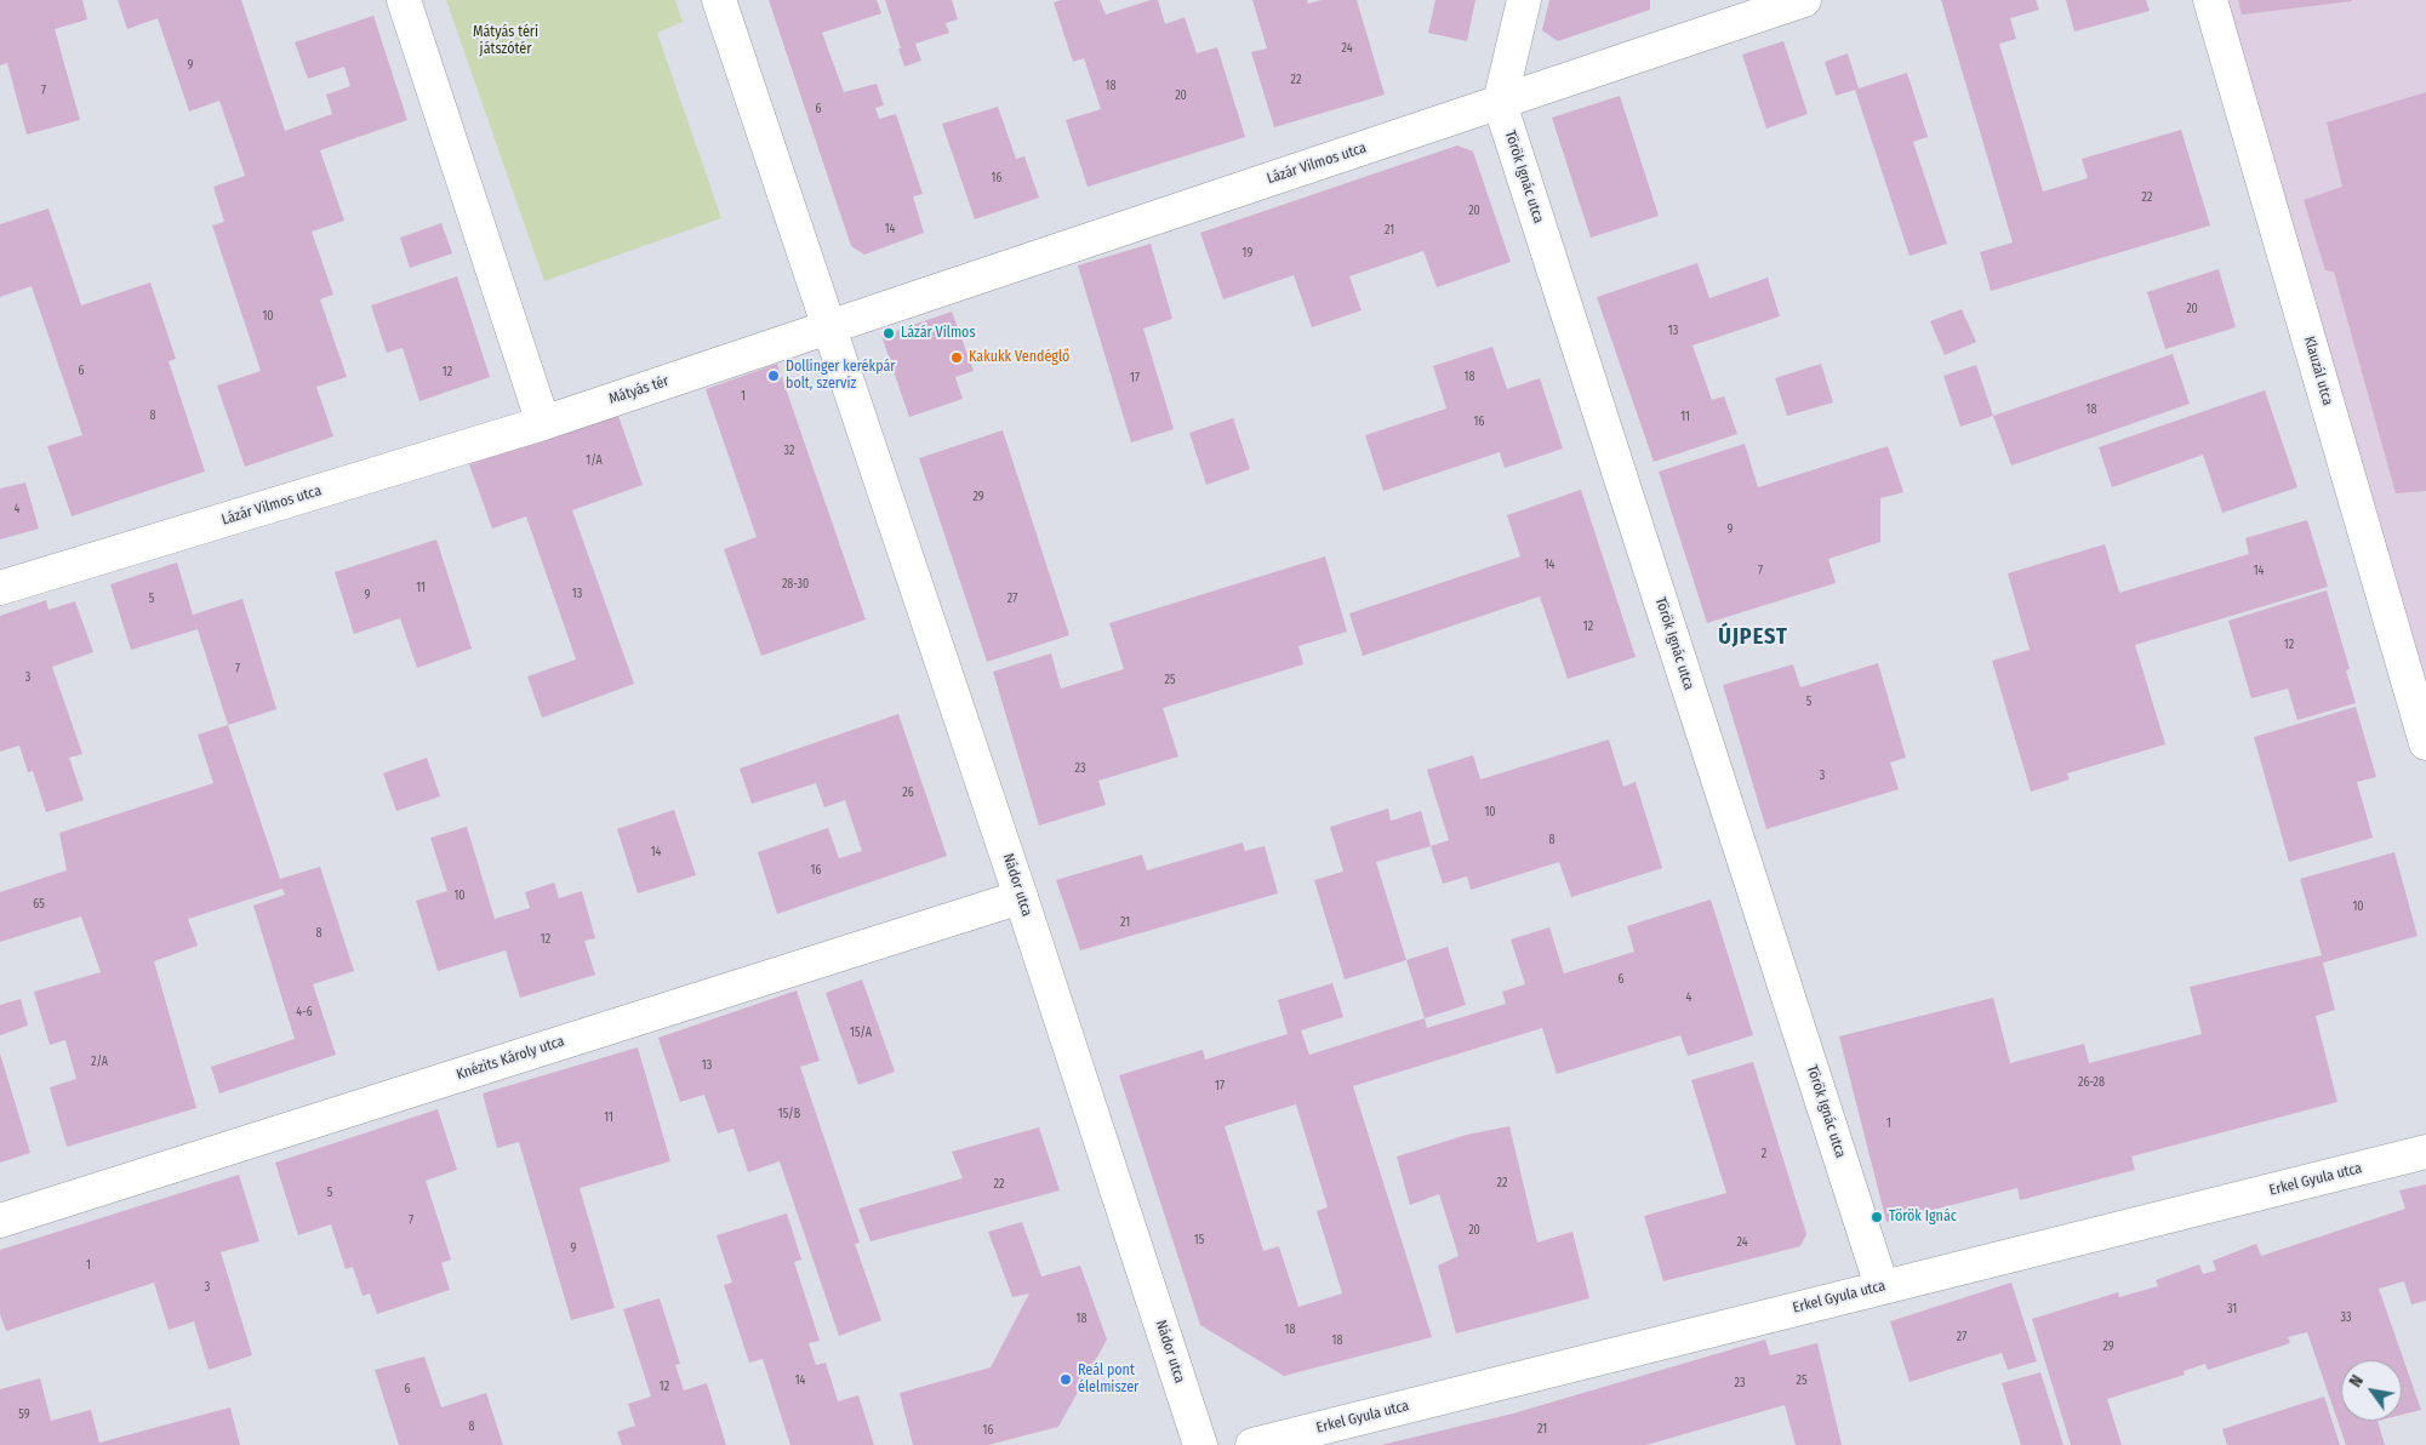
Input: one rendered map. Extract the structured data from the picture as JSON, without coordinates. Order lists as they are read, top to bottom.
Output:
{
  "streets": {
    "street": [
      "Lázár Vilmos utca",
      "Török Ignác utca",
      "Klauzál utca",
      "Mátyás tér",
      "Nádor utca",
      "Knézits Károly utca",
      "Erkel Gyula utca"
    ]
  },
  "crossings": [
    ["Lázár Vilmos utca", "Török Ignác utca"],
    ["Lázár Vilmos utca", "Mátyás tér"],
    ["Lázár Vilmos utca", "Nádor utca"],
    ["Török Ignác utca", "Erkel Gyula utca"],
    ["Mátyás tér", "Nádor utca"],
    ["Nádor utca", "Knézits Károly utca"]
  ],
  "districts": ["ÚJPEST"],
  "parks": ["Mátyás téri játszótér"],
  "places": [
    "Lázár Vilmos",
    "Kakukk Vendéglő",
    "Dollinger kerékpár bolt, szerviz",
    "Török Ignác",
    "Reál pont élelmiszer"
  ],
  "house_numbers": [
    "24",
    "9",
    "22",
    "18",
    "7",
    "20",
    "6",
    "16",
    "22",
    "20",
    "14",
    "21",
    "19",
    "20",
    "10",
    "13",
    "6",
    "12",
    "18",
    "17",
    "1",
    "18",
    "8",
    "11",
    "16",
    "32",
    "1/A",
    "29",
    "4",
    "9",
    "14",
    "7",
    "14",
    "28-30",
    "11",
    "13",
    "9",
    "5",
    "27",
    "12",
    "12",
    "7",
    "3",
    "25",
    "5",
    "23",
    "3",
    "26",
    "10",
    "8",
    "14",
    "16",
    "10",
    "65",
    "10",
    "21",
    "8",
    "12",
    "6",
    "4",
    "4-6",
    "15/A",
    "2/A",
    "13",
    "26-28",
    "17",
    "15/B",
    "11",
    "1",
    "2",
    "22",
    "22",
    "5",
    "7",
    "20",
    "15",
    "24",
    "9",
    "1",
    "3",
    "31",
    "33",
    "18",
    "18",
    "27",
    "18",
    "29",
    "14",
    "25",
    "23",
    "12",
    "6",
    "59",
    "8",
    "21",
    "16"
  ],
  "north": "top left"
}
